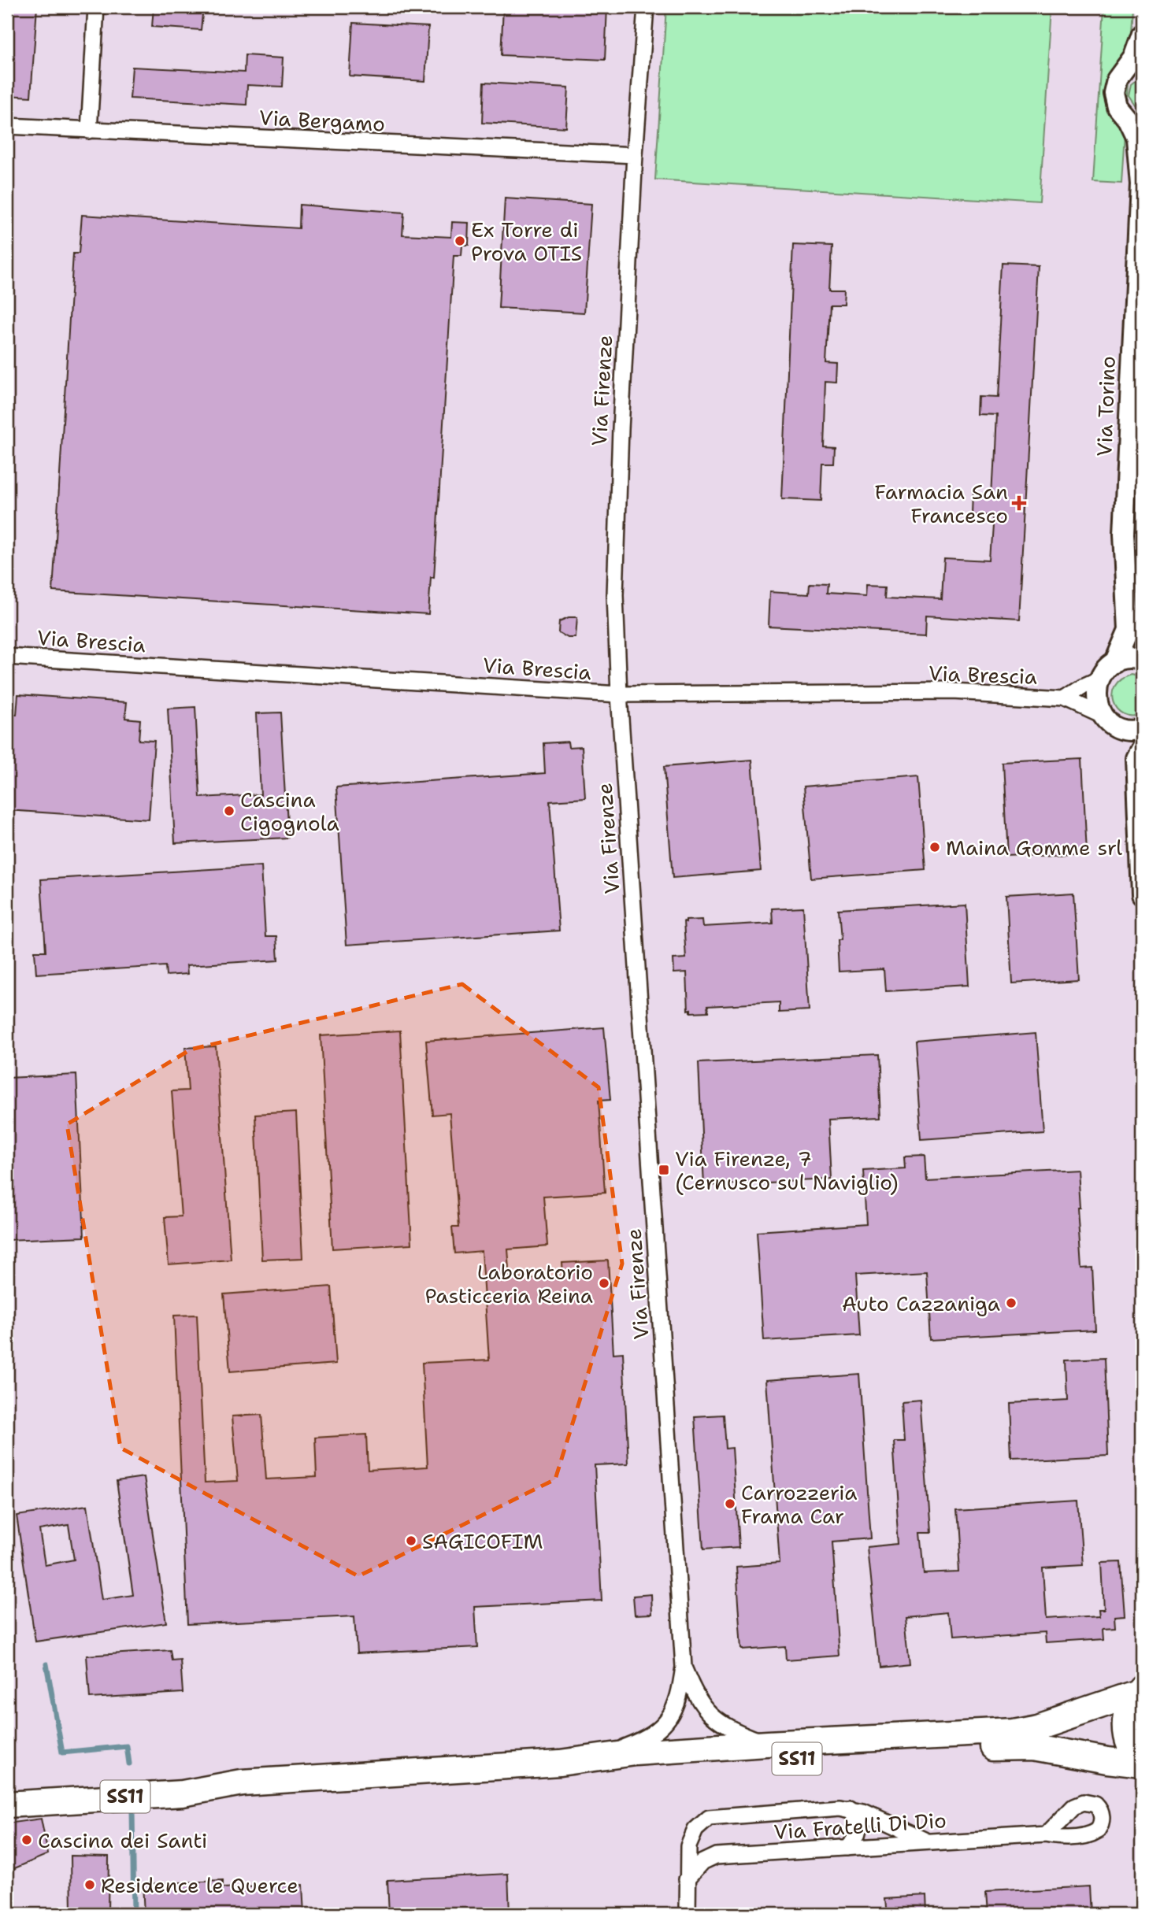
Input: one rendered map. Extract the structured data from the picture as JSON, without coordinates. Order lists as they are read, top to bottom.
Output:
{
  "streets": {
    "main road": ["SS11"],
    "street": [
      "Via Bergamo",
      "Via Firenze",
      "Via Torino",
      "Via Brescia",
      "Via Fratelli Di Dio"
    ]
  },
  "crossings": [
    ["Via Bergamo", "Via Firenze"],
    ["Via Firenze", "Via Brescia"],
    ["Via Firenze", "SS11"],
    ["Via Torino", "Via Brescia"]
  ],
  "places": {
    "other": [
      "Ex Torre di Prova OTIS",
      "Cascina Cigognola",
      "Maina Gomme srl",
      "Laboratorio Pasticceria Reina",
      "Auto Cazzaniga",
      "Carrozzeria Frama Car",
      "SAGICOFIM",
      "Cascina dei Santi",
      "Residence le Querce"
    ],
    "health": ["Farmacia San Francesco"],
    "transit": ["Via Firenze, 7 (Cernusco sul Naviglio)"]
  }
}
